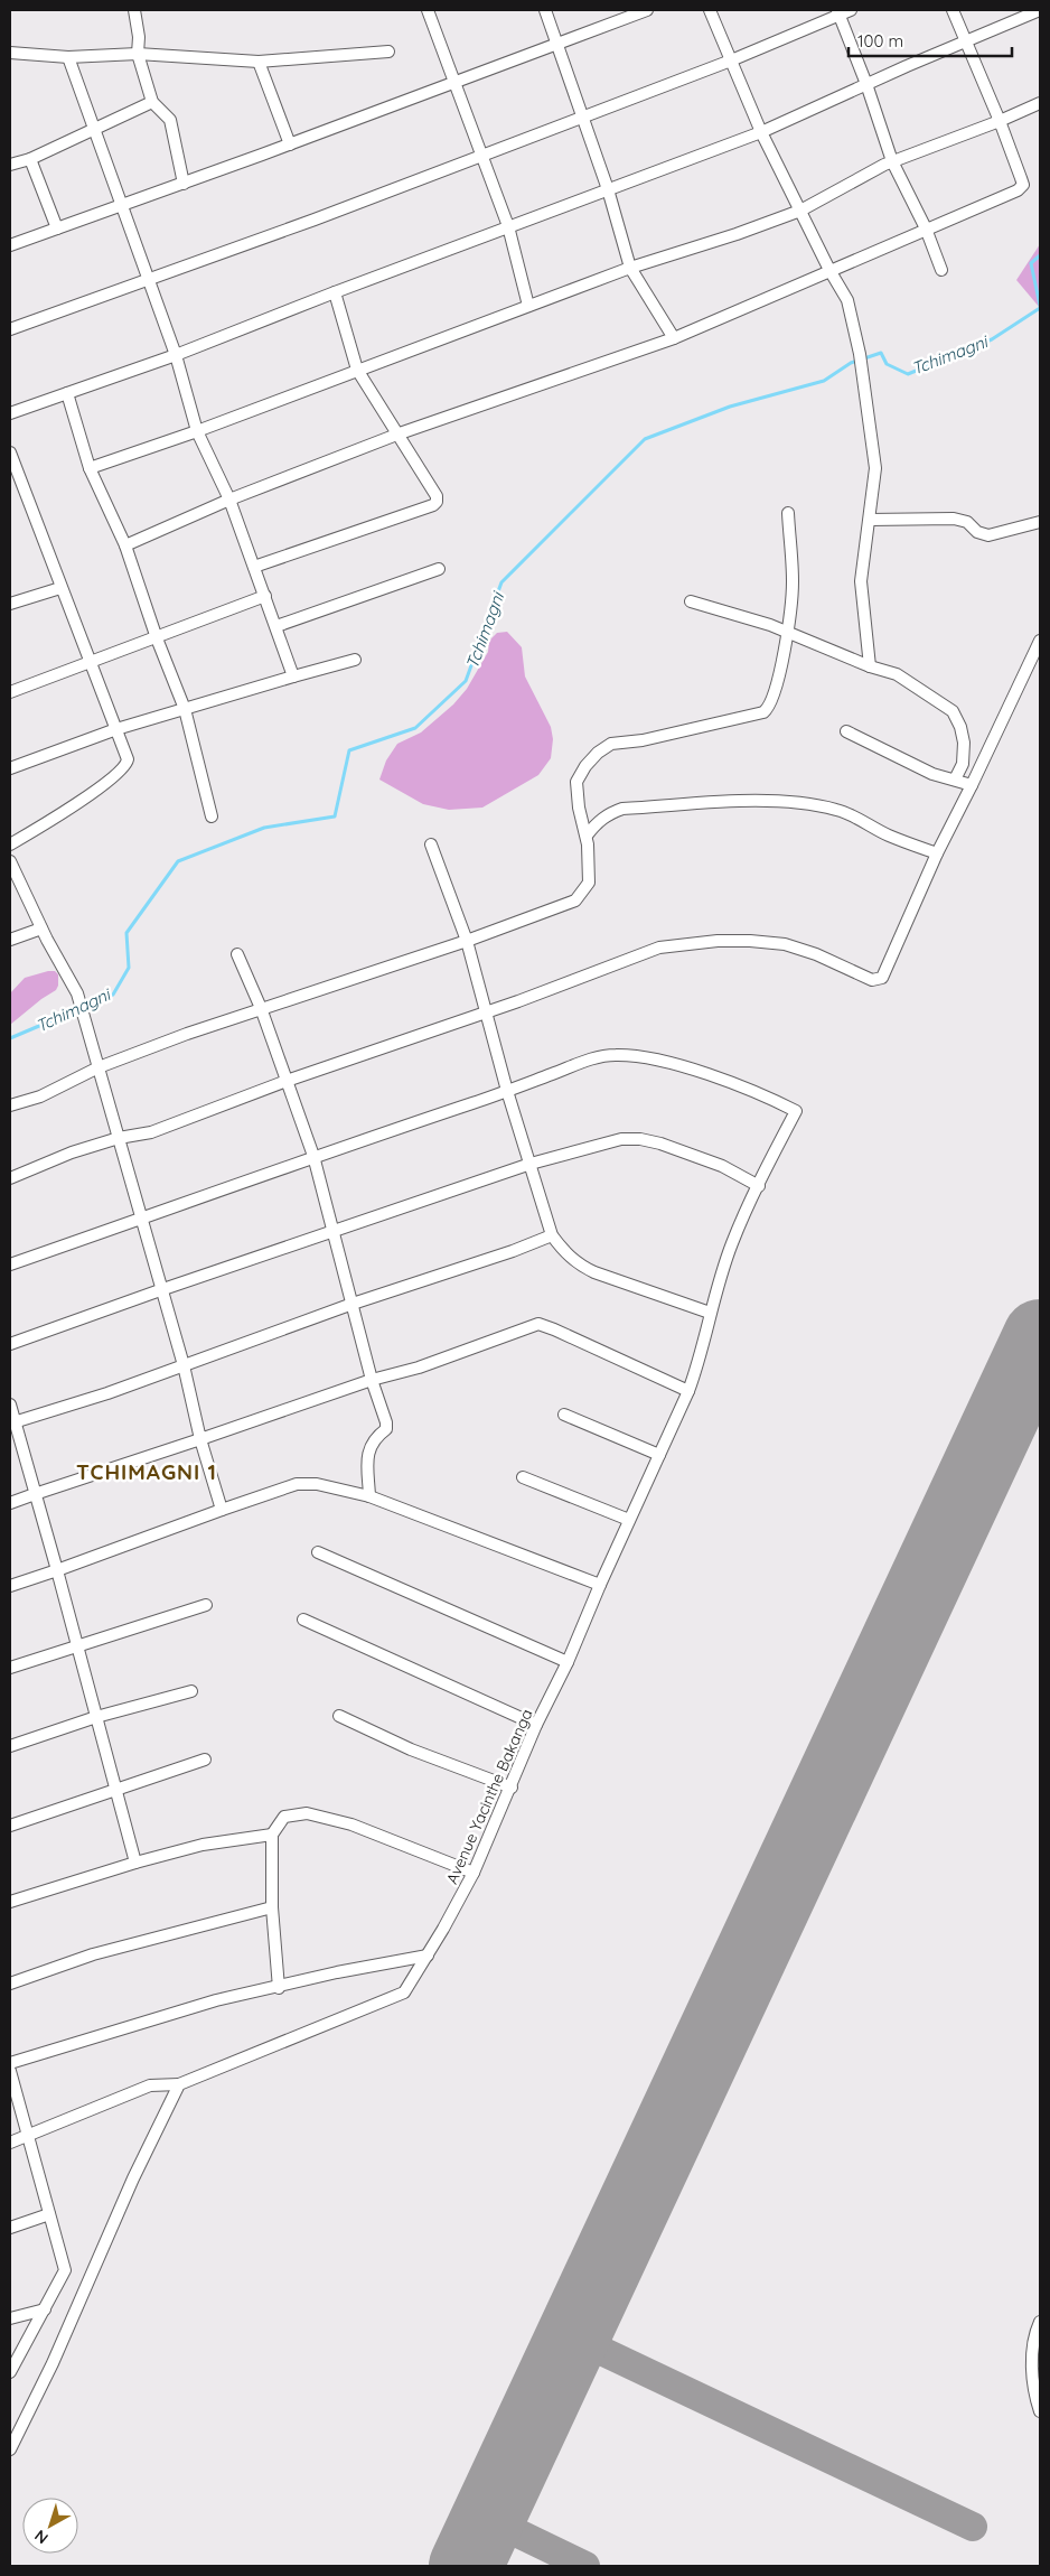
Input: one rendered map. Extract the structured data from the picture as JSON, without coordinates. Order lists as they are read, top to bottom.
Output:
{
  "streets": {
    "street": ["Avenue Yacinthe Bakanga"]
  },
  "districts": ["TCHIMAGNI 1"],
  "water": ["Tchimagni"],
  "scale_bar": "100 m",
  "north": "bottom left"
}
